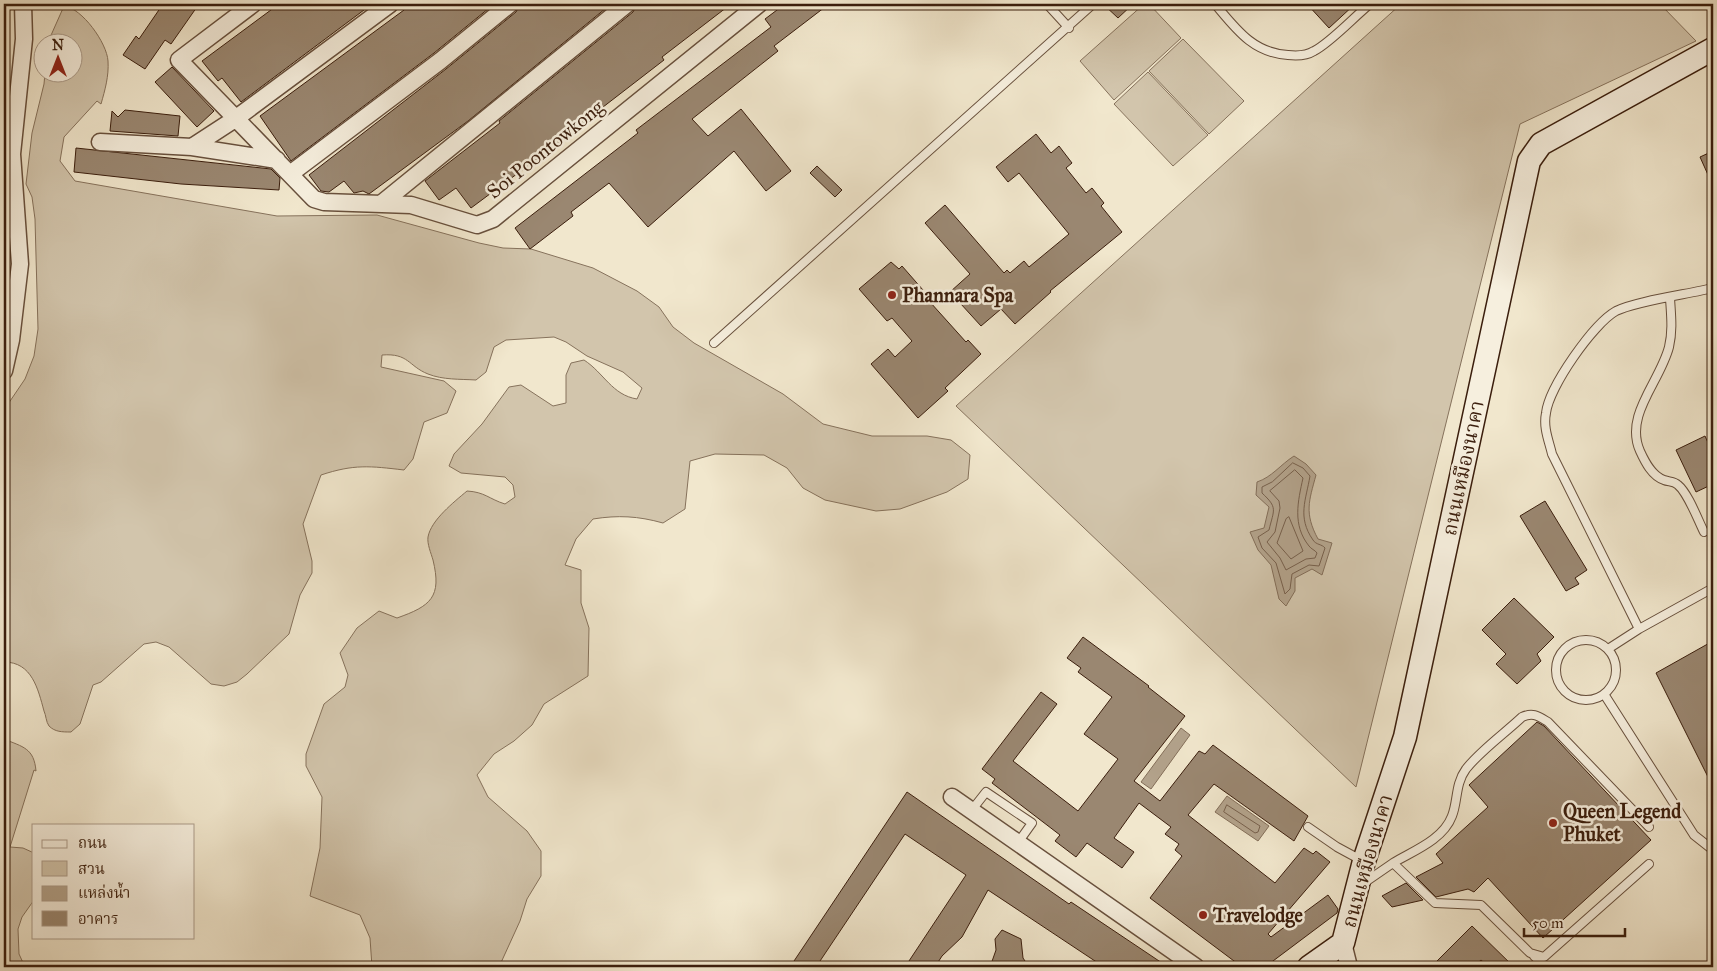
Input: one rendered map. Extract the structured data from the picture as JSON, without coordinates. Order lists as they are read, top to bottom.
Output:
{
  "streets": {
    "street": ["Soi Poontowkong", "ถนนเหมืองนาคา"]
  },
  "places": ["Phannara Spa", "Queen Legend Phuket", "Travelodge"],
  "legend": [
    "ถนน",
    "สวน",
    "แหล่งน้ำ",
    "อาคาร"
  ],
  "scale_bar": "50 m",
  "north": "top"
}
